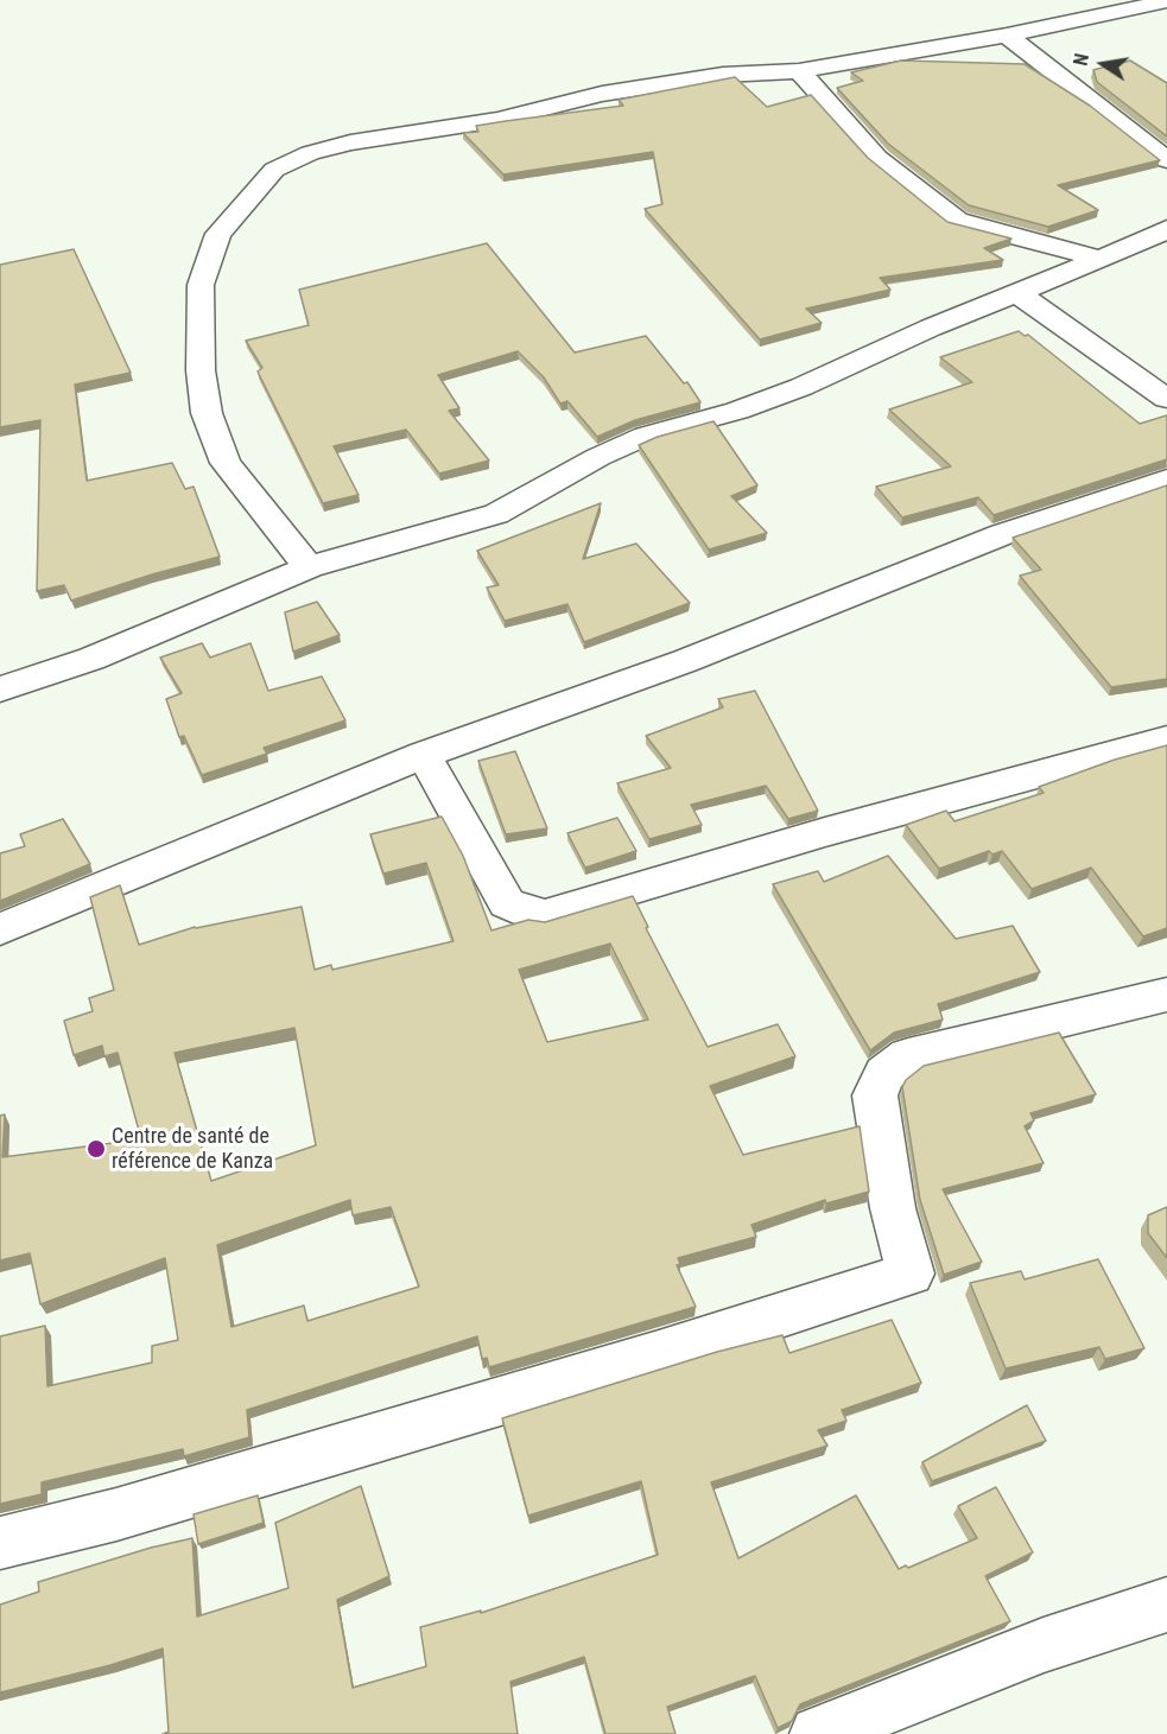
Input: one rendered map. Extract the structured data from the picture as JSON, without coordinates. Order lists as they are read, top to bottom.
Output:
{
  "places": ["Centre de santé de référence de Kanza"],
  "north": "left"
}
